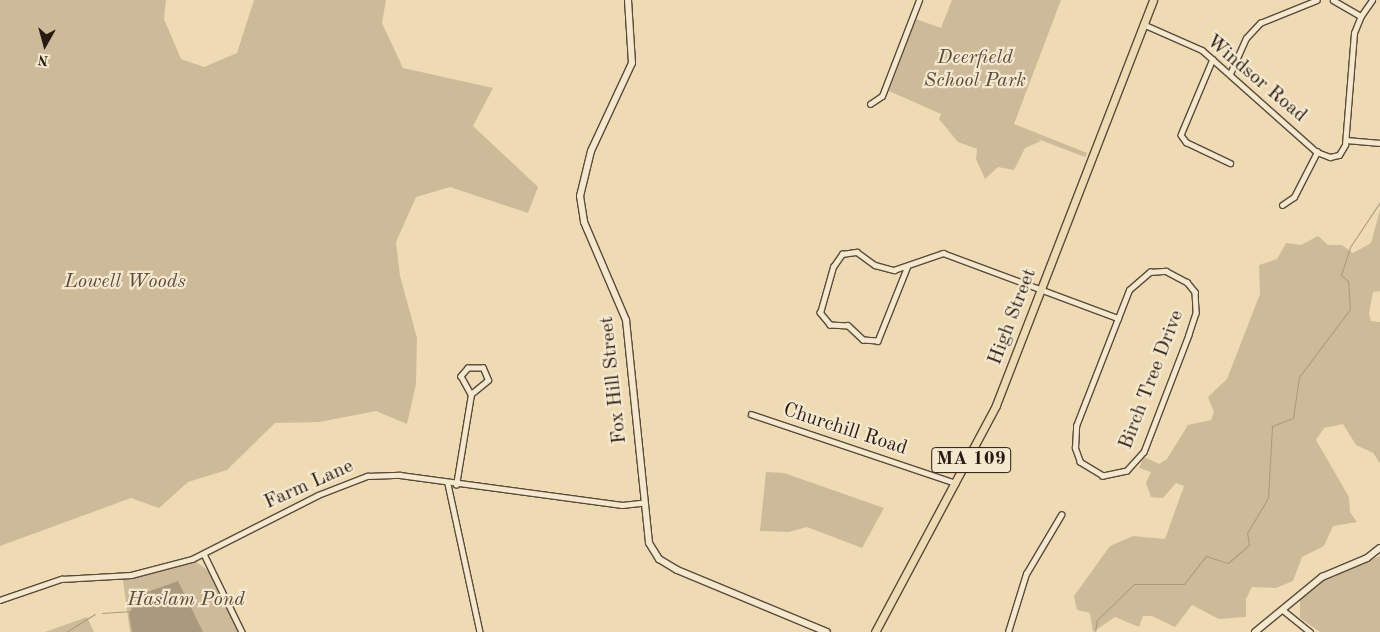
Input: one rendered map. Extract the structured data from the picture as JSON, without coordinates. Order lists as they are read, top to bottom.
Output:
{
  "streets": {
    "main road": ["High Street", "MA 109"],
    "street": [
      "Windsor Road",
      "Fox Hill Street",
      "Birch Tree Drive",
      "Churchill Road",
      "Farm Lane"
    ]
  },
  "crossings": [
    ["Windsor Road", "High Street"],
    ["High Street", "Churchill Road"],
    ["Fox Hill Street", "Farm Lane"]
  ],
  "parks": ["Deerfield School Park", "Lowell Woods", "Haslam Pond"],
  "north": "bottom"
}
